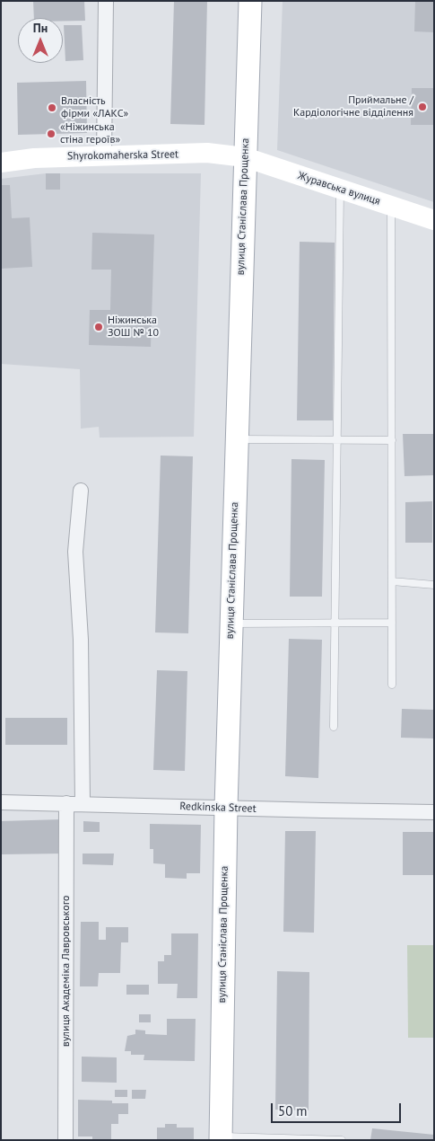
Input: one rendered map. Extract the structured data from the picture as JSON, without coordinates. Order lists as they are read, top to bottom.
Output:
{
  "streets": {
    "main road": ["вулиця Станіслава Прощенка"],
    "street": [
      "Shyrokomaherska Street",
      "Журавська вулиця",
      "Redkinska Street",
      "вулиця Академіка Лавровського"
    ]
  },
  "crossings": [
    ["Shyrokomaherska Street", "Журавська вулиця"],
    ["Shyrokomaherska Street", "вулиця Станіслава Прощенка"],
    ["Журавська вулиця", "вулиця Станіслава Прощенка"],
    ["вулиця Станіслава Прощенка", "Redkinska Street"],
    ["Redkinska Street", "вулиця Академіка Лавровського"]
  ],
  "places": [
    "Приймальне / Кардіологічне відділення",
    "Власність фірми «ЛАКС»",
    "«Ніжинська стіна героїв»",
    "Ніжинська ЗОШ № 10"
  ],
  "scale_bar": "50 m",
  "north": "top"
}
